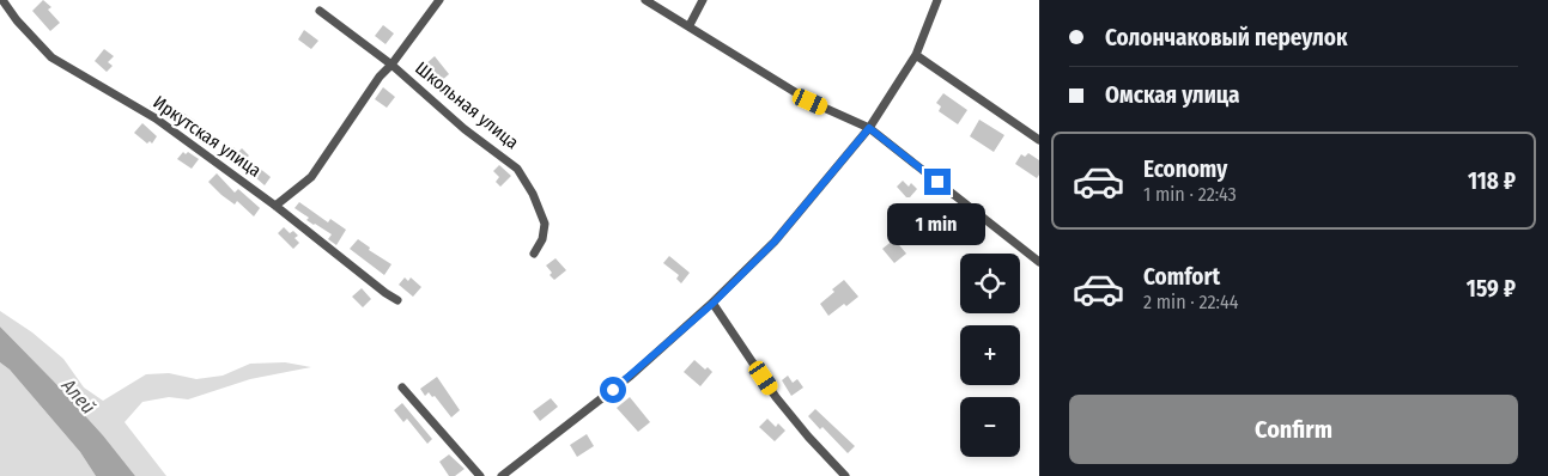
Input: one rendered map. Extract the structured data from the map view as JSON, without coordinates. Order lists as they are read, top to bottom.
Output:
{
  "streets": {
    "street": ["Школьная улица", "Иркутская улица"]
  },
  "water": ["Алей"],
  "page": {
    "banner": ["Солончаковый переулок", "Омская улица"],
    "list": [
      {
        "name": "Economy",
        "note": "1 min · 22:43",
        "value": "118 ₽"
      },
      {
        "name": "Comfort",
        "note": "2 min · 22:44",
        "value": "159 ₽"
      }
    ],
    "bubble": "1 min",
    "map_buttons": ["+", "−"],
    "buttons": "Confirm"
  }
}
